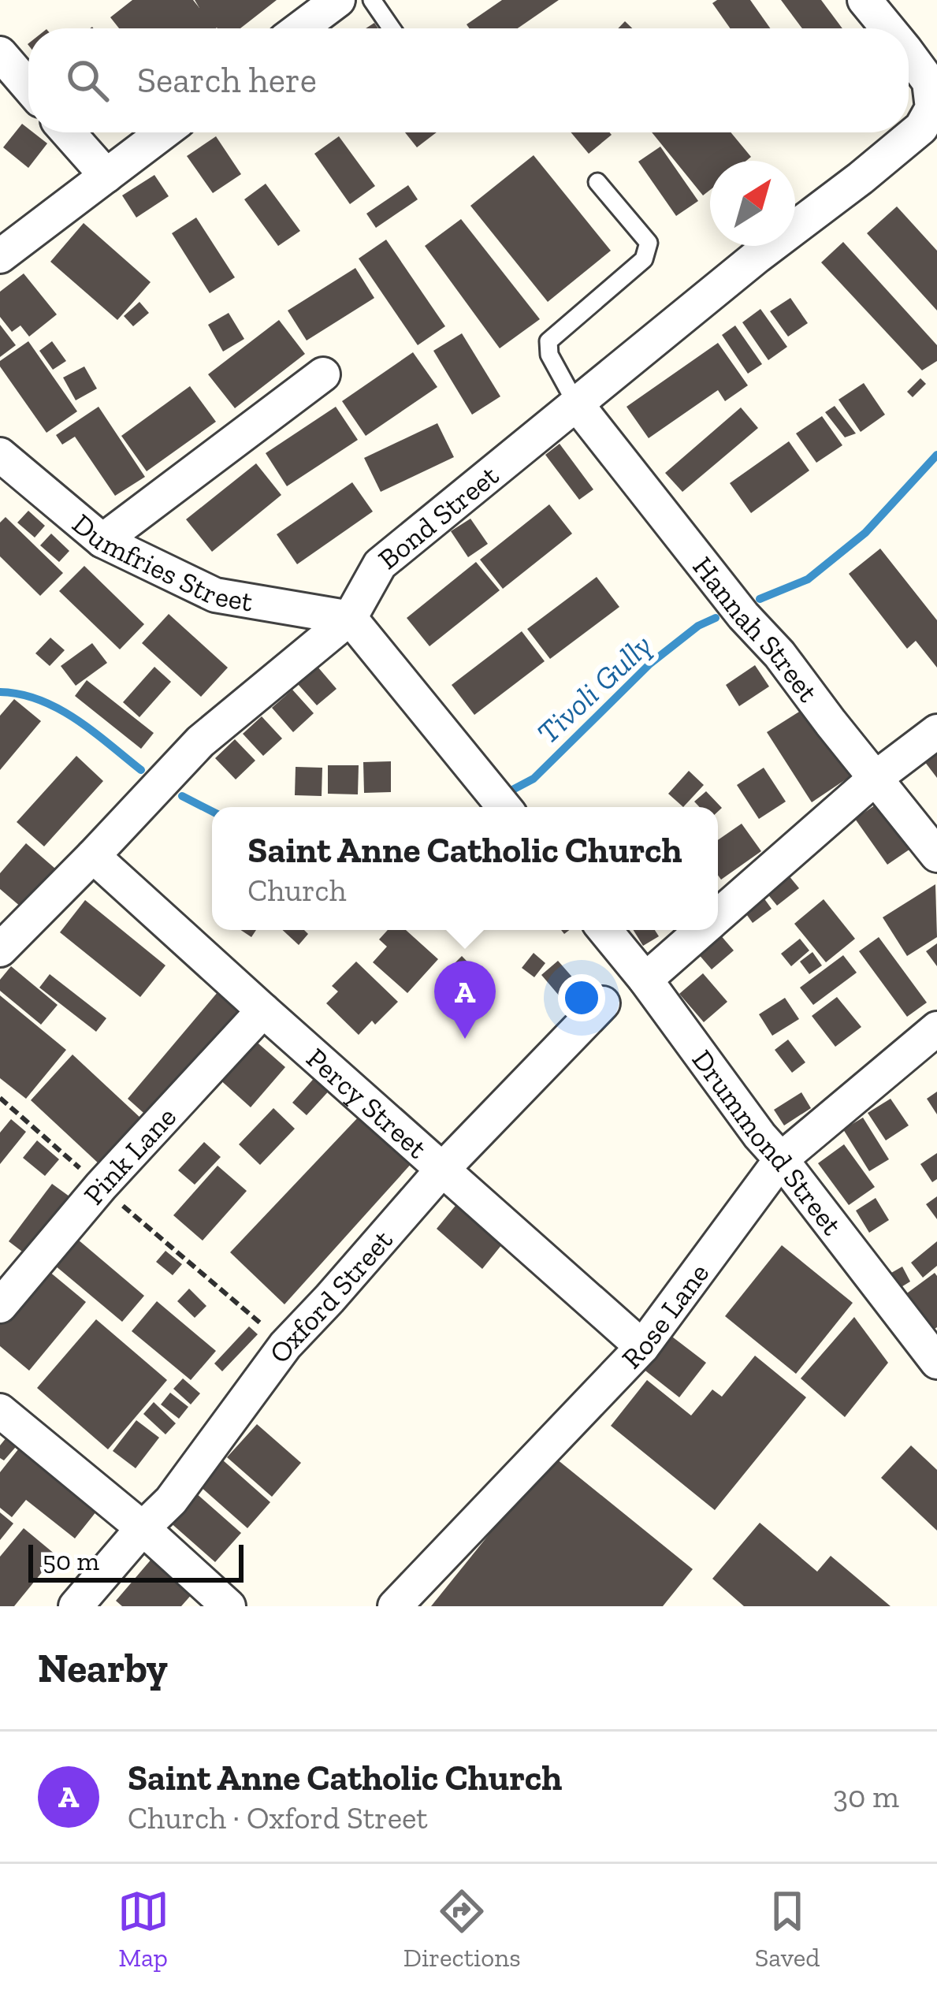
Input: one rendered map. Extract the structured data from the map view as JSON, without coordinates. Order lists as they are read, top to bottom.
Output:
{
  "streets": {
    "street": [
      "Bond Street",
      "Dumfries Street",
      "Hannah Street",
      "Percy Street",
      "Drummond Street",
      "Pink Lane",
      "Oxford Street",
      "Rose Lane"
    ]
  },
  "crossings": [
    ["Bond Street", "Dumfries Street"],
    ["Bond Street", "Hannah Street"],
    ["Bond Street", "Percy Street"],
    ["Percy Street", "Pink Lane"],
    ["Percy Street", "Oxford Street"],
    ["Percy Street", "Rose Lane"],
    ["Drummond Street", "Rose Lane"]
  ],
  "water": ["Tivoli Gully"],
  "scale_bar": "50 m",
  "north": "top right",
  "page": {
    "search": "Search here",
    "popup": ["Saint Anne Catholic Church", "Church"],
    "pins": "A",
    "scale": "50 m",
    "heading": "Nearby",
    "list": [
      {
        "mark": "A",
        "name": "Saint Anne Catholic Church",
        "note": "Church · Oxford Street",
        "value": "30 m"
      }
    ],
    "nav": ["Map", "Directions", "Saved"]
  }
}
